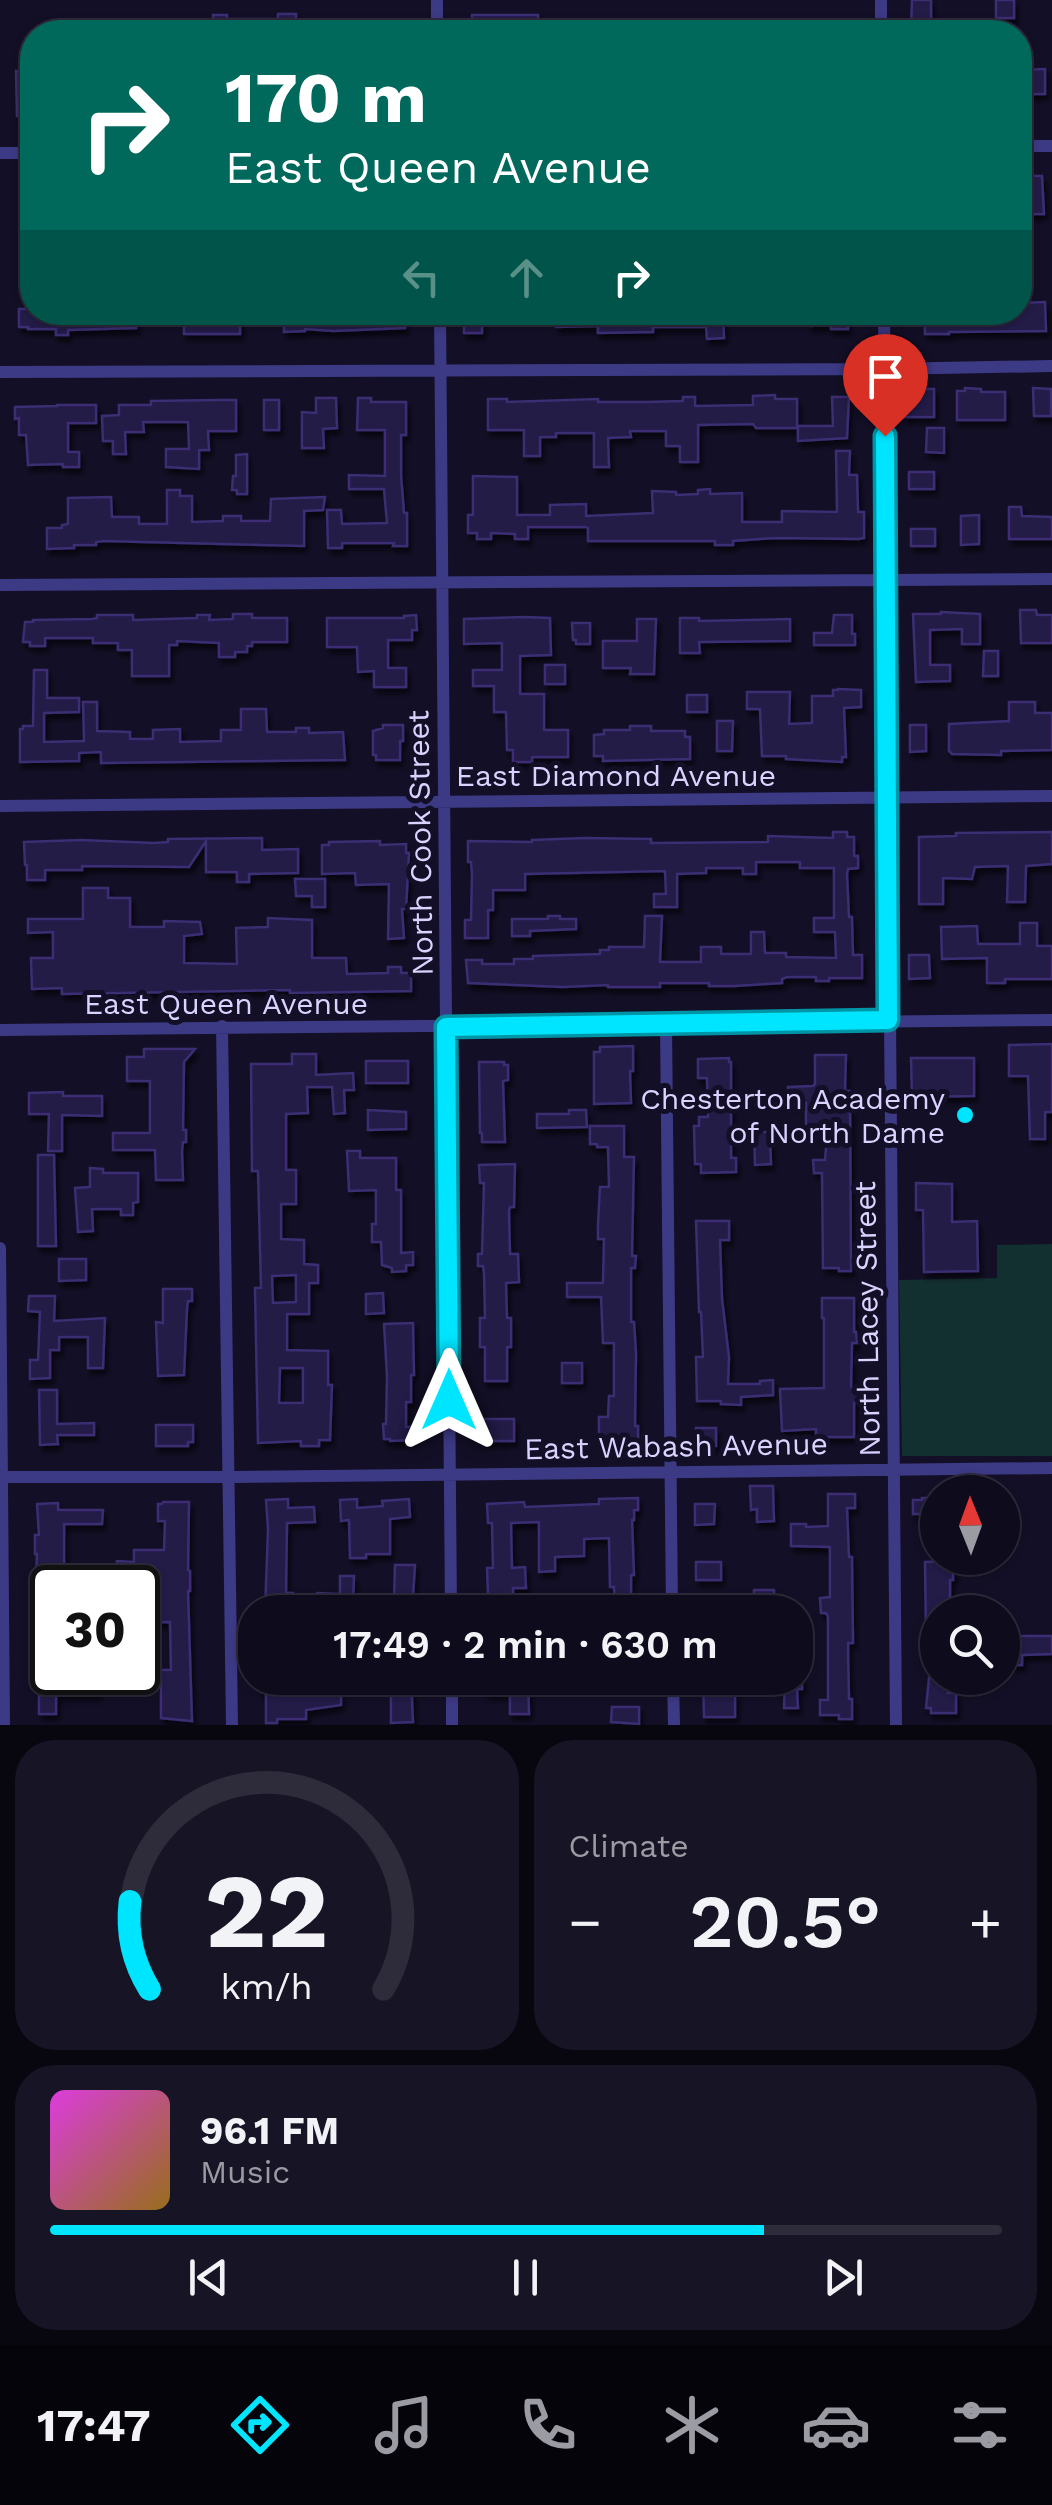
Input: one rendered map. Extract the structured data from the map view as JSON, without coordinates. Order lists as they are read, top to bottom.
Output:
{
  "streets": {
    "street": [
      "East Diamond Avenue",
      "North Cook Street",
      "East Queen Avenue",
      "North Lacey Street",
      "East Wabash Avenue"
    ]
  },
  "crossings": [
    ["East Diamond Avenue", "North Cook Street"],
    ["East Diamond Avenue", "North Lacey Street"],
    ["North Cook Street", "East Queen Avenue"],
    ["North Cook Street", "East Wabash Avenue"],
    ["East Queen Avenue", "North Lacey Street"],
    ["North Lacey Street", "East Wabash Avenue"]
  ],
  "places": ["Chesterton Academy of North Dame"],
  "north": "top",
  "page": {
    "turn": ["170 m", "East Queen Avenue"],
    "limit": "30",
    "trip": "17:49 · 2 min · 630 m",
    "tile": "Climate",
    "heat": ["−", "20.5°", "+"],
    "song": ["96.1 FM", "Music"],
    "tabs": "17:47",
    "gauge": ["22", "km/h"]
  }
}
